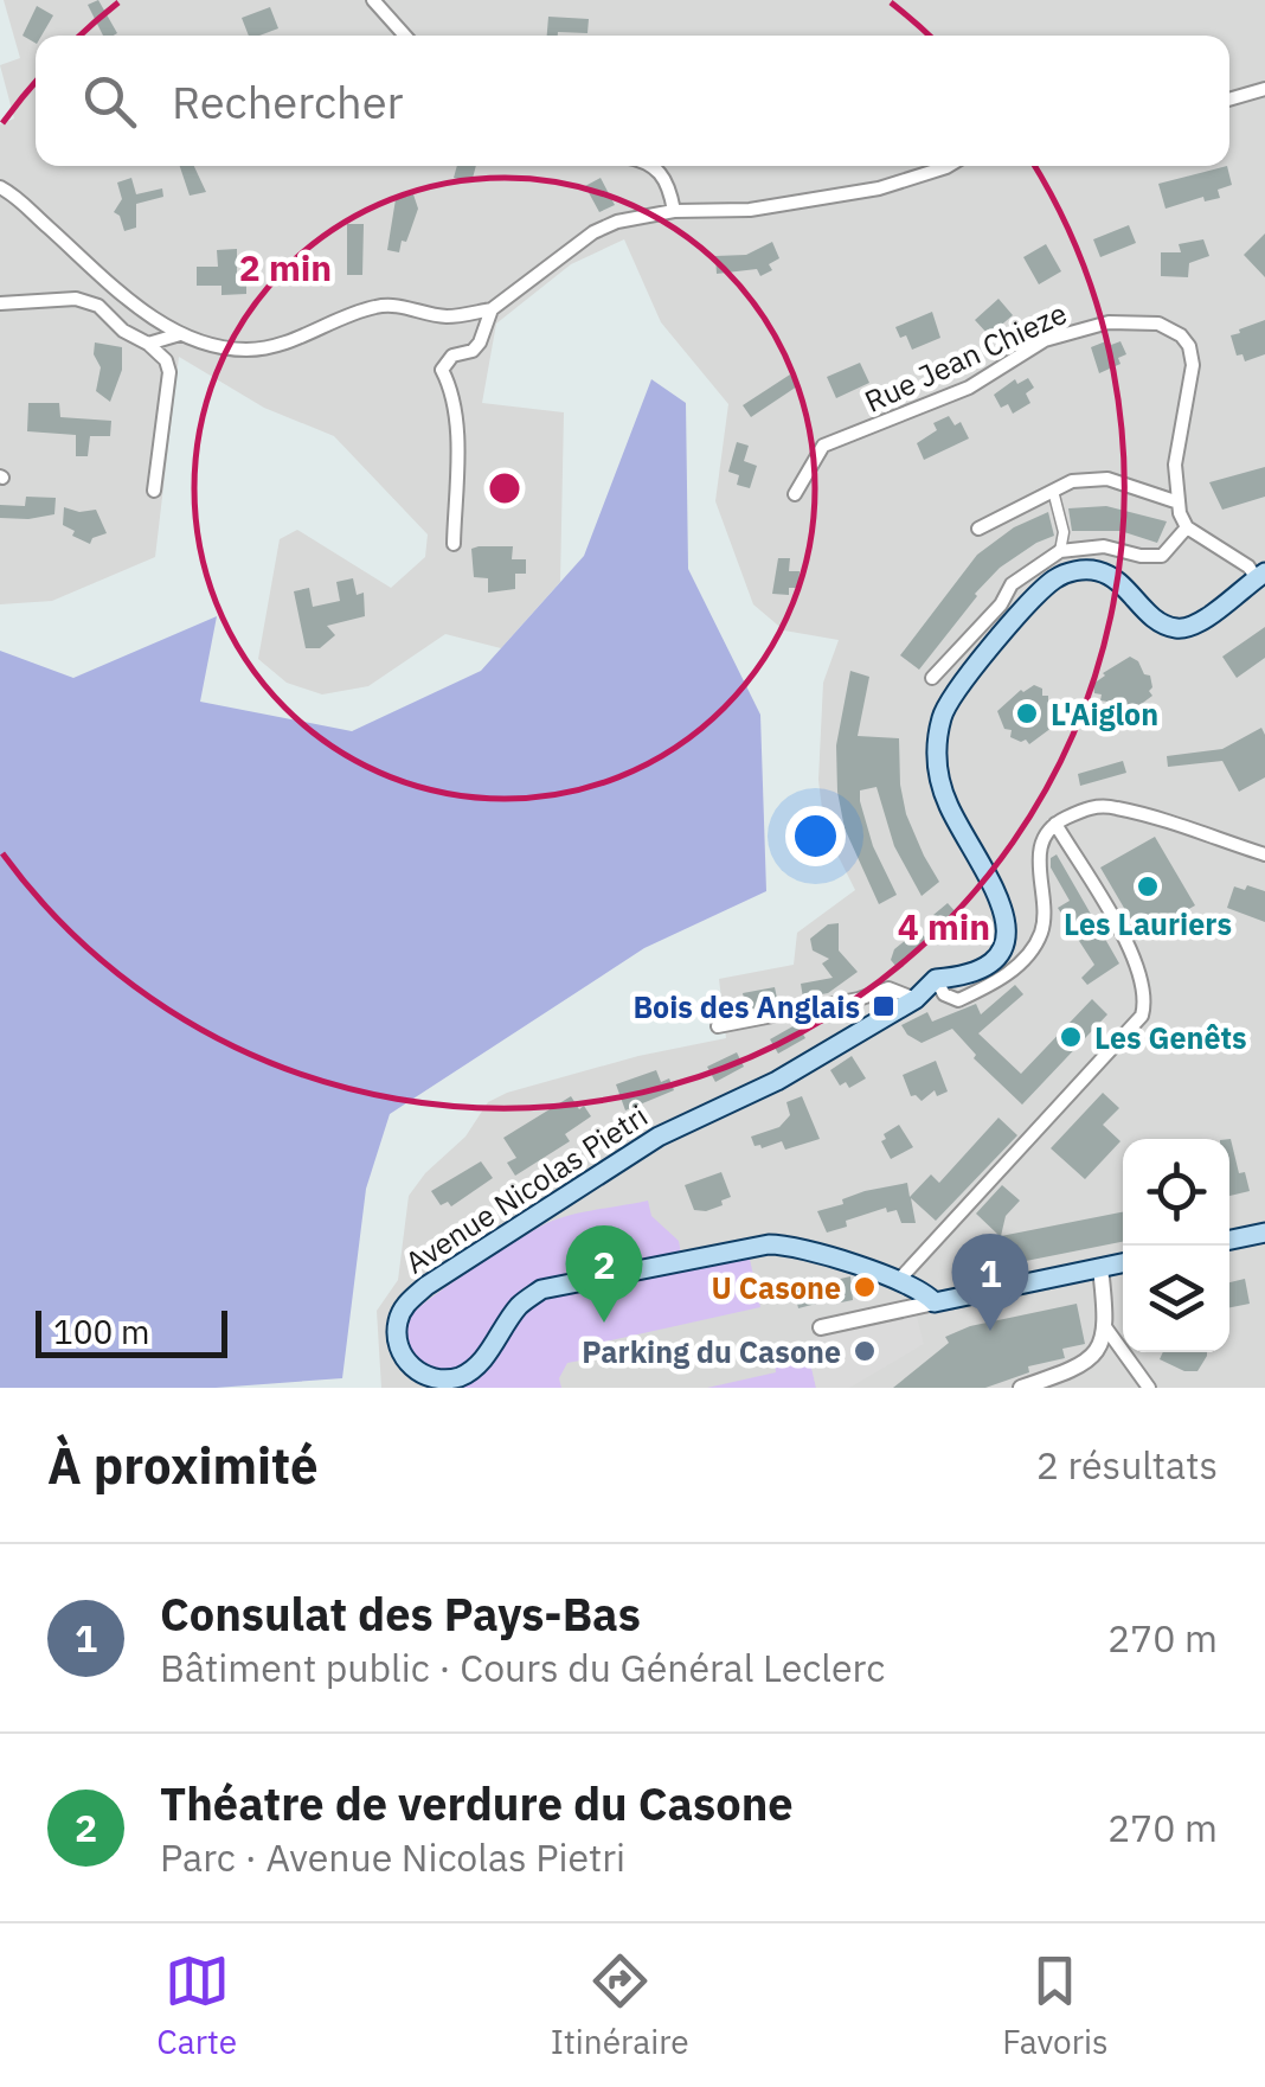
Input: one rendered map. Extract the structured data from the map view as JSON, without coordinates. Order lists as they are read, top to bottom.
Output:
{
  "streets": {
    "main road": ["Avenue Nicolas Pietri"],
    "street": ["Rue Jean Chieze"]
  },
  "places": {
    "other": [
      "L'Aiglon",
      "Les Lauriers",
      "Les Genêts",
      "U Casone",
      "Parking du Casone"
    ],
    "transit": ["Bois des Anglais"]
  },
  "scale_bar": "100 m",
  "page": {
    "search": "Rechercher",
    "pins": ["2", "1"],
    "scale": "100 m",
    "heading": ["À proximité", "2 résultats"],
    "list": [
      {
        "mark": "1",
        "name": "Consulat des Pays-Bas",
        "note": "Bâtiment public · Cours du Général Leclerc",
        "value": "270 m"
      },
      {
        "mark": "2",
        "name": "Théatre de verdure du Casone",
        "note": "Parc · Avenue Nicolas Pietri",
        "value": "270 m"
      }
    ],
    "nav": ["Carte", "Itinéraire", "Favoris"]
  },
  "rings": ["2 min", "4 min"]
}
